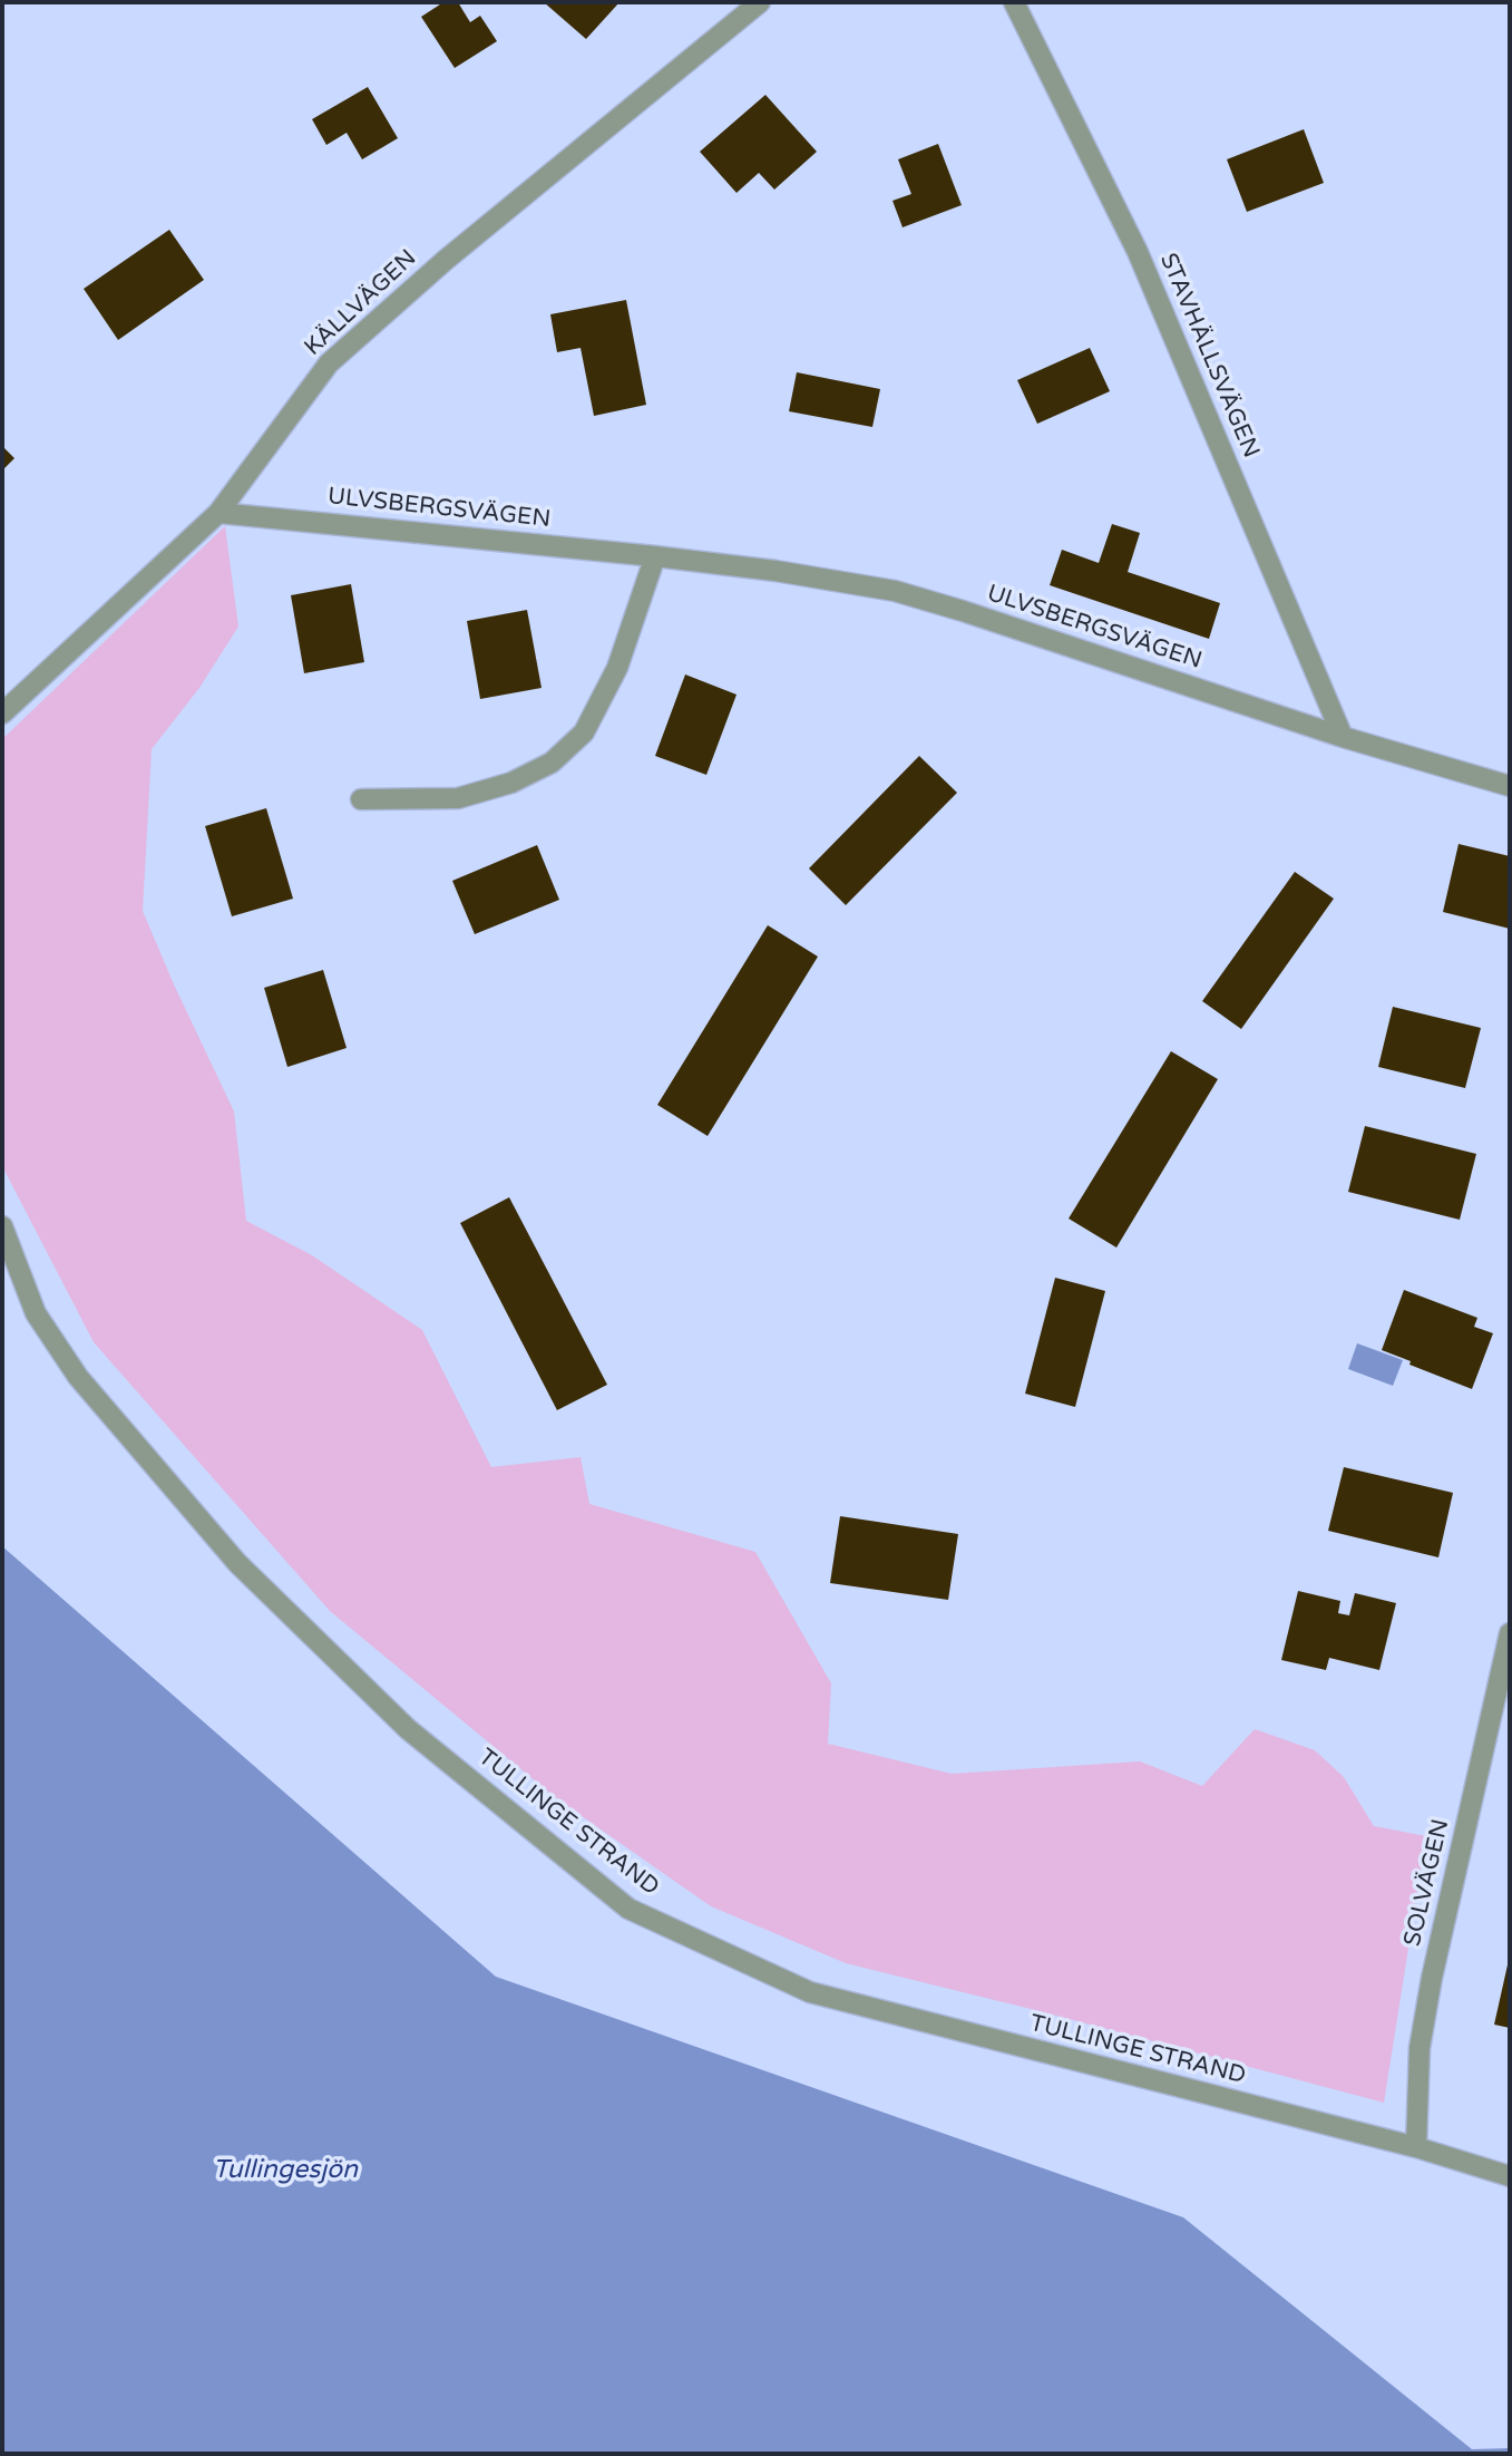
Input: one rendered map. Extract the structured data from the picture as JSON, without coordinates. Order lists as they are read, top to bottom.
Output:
{
  "streets": {
    "street": [
      "KÄLLVÄGEN",
      "STAVHÄLLSVÄGEN",
      "ULVSBERGSVÄGEN",
      "TULLINGE STRAND",
      "SOLVÄGEN"
    ]
  },
  "crossings": [
    ["KÄLLVÄGEN", "ULVSBERGSVÄGEN"],
    ["STAVHÄLLSVÄGEN", "ULVSBERGSVÄGEN"],
    ["TULLINGE STRAND", "SOLVÄGEN"]
  ],
  "water": ["Tullingesjön"]
}
